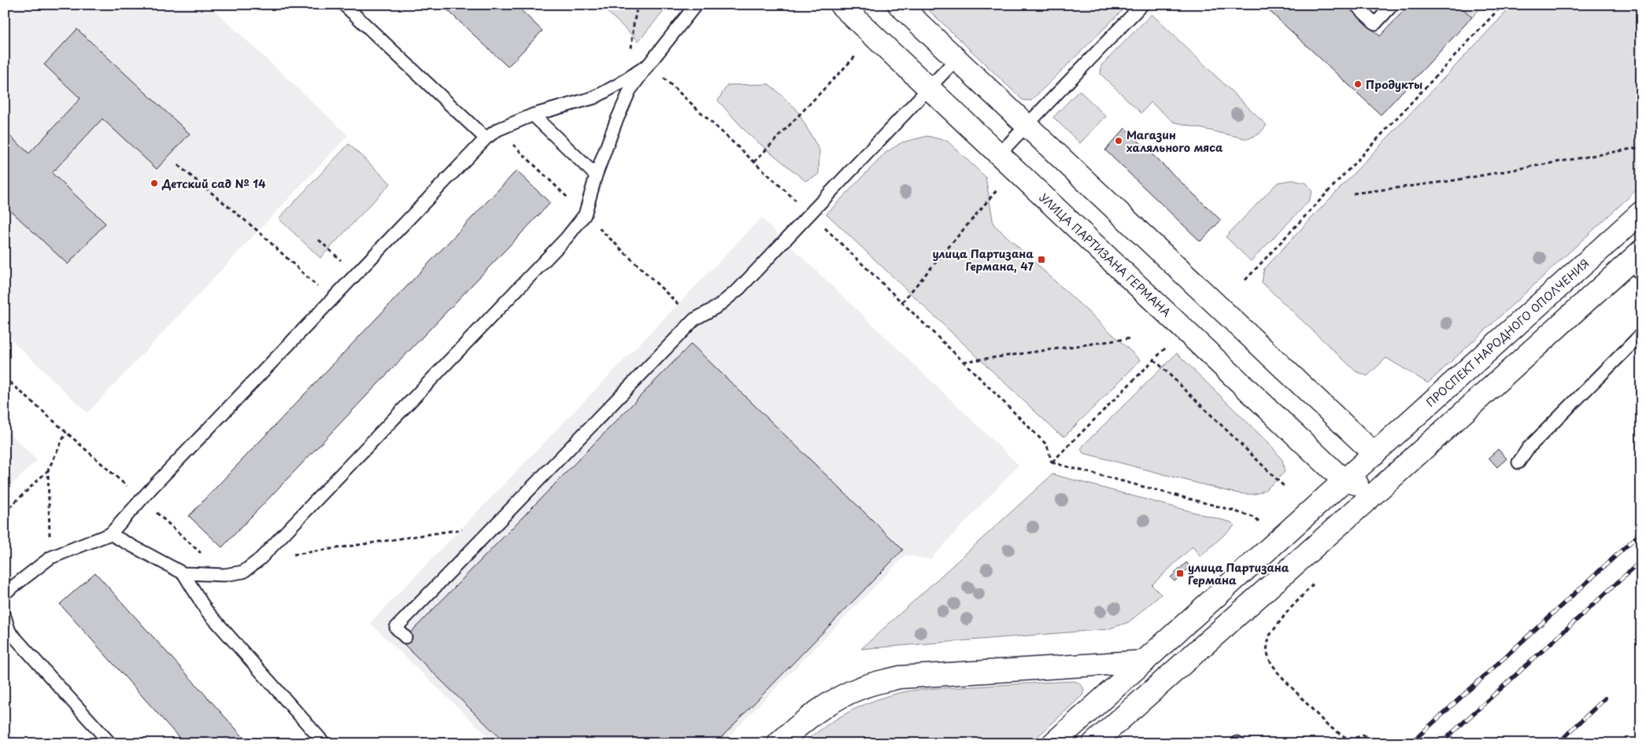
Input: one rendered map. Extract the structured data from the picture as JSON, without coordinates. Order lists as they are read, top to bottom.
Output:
{
  "streets": {
    "main road": ["УЛИЦА ПАРТИЗАНА ГЕРМАНА", "ПРОСПЕКТ НАРОДНОГО ОПОЛЧЕНИЯ"]
  },
  "crossings": [
    ["УЛИЦА ПАРТИЗАНА ГЕРМАНА", "ПРОСПЕКТ НАРОДНОГО ОПОЛЧЕНИЯ"]
  ],
  "places": {
    "other": ["Продукты", "Магазин халяльного мяса", "Детский сад № 14"],
    "transit": ["улица Партизана Германа, 47", "улица Партизана Германа"]
  }
}
